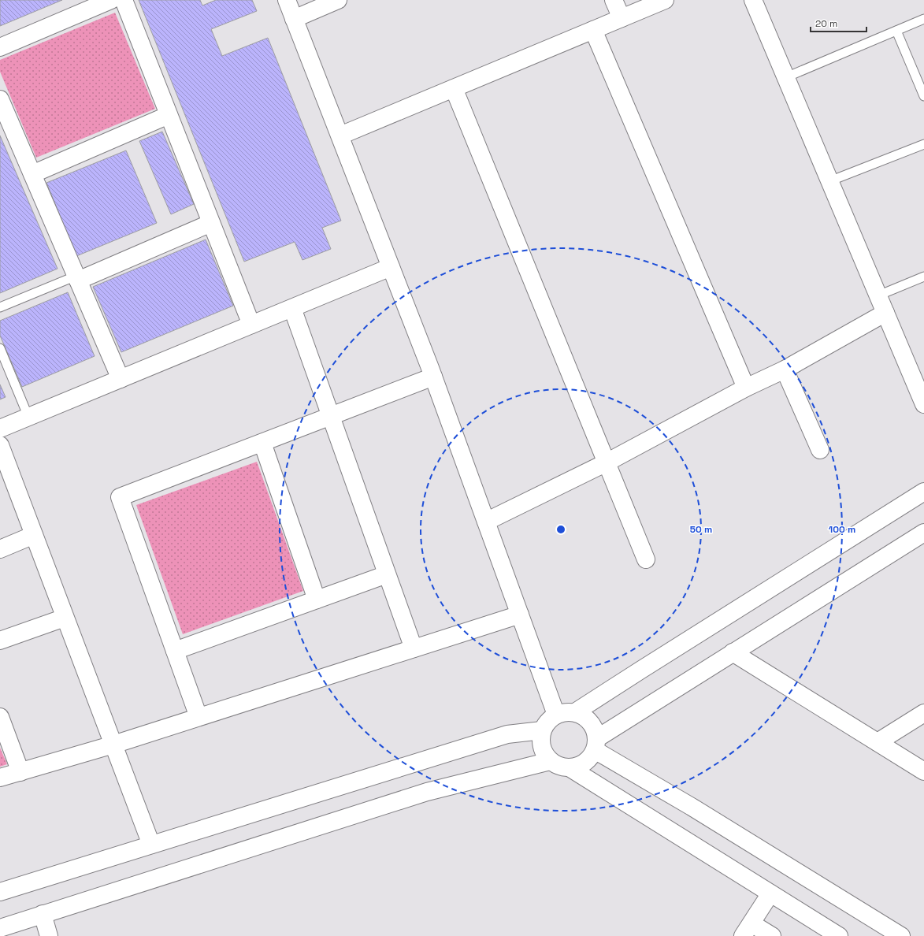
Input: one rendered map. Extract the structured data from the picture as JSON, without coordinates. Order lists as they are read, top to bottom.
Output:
{
  "scale_bar": "20 m",
  "rings": ["50 m", "100 m"]
}
